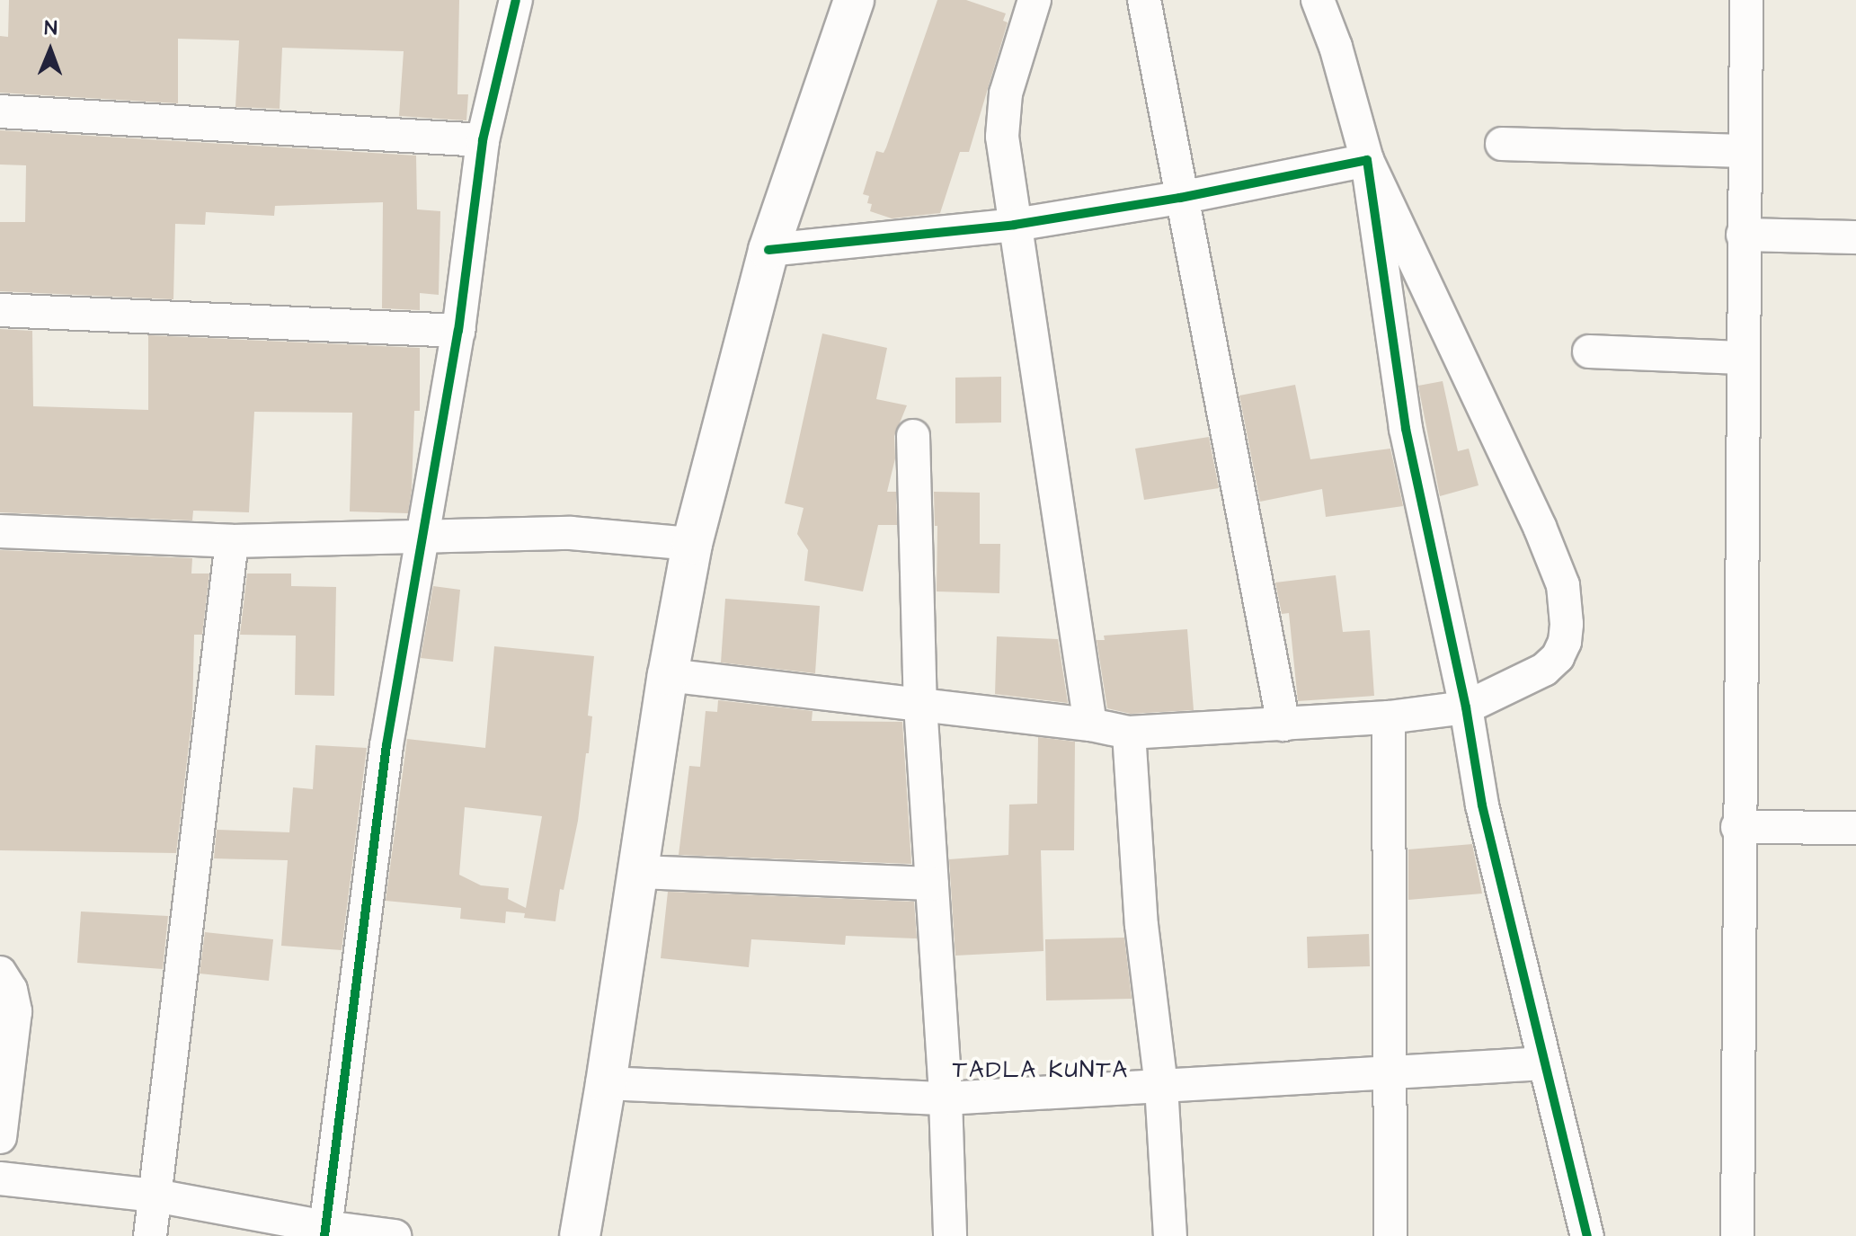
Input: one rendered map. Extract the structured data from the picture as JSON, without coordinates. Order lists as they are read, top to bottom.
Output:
{
  "districts": ["TADLA KUNTA"],
  "north": "top"
}
